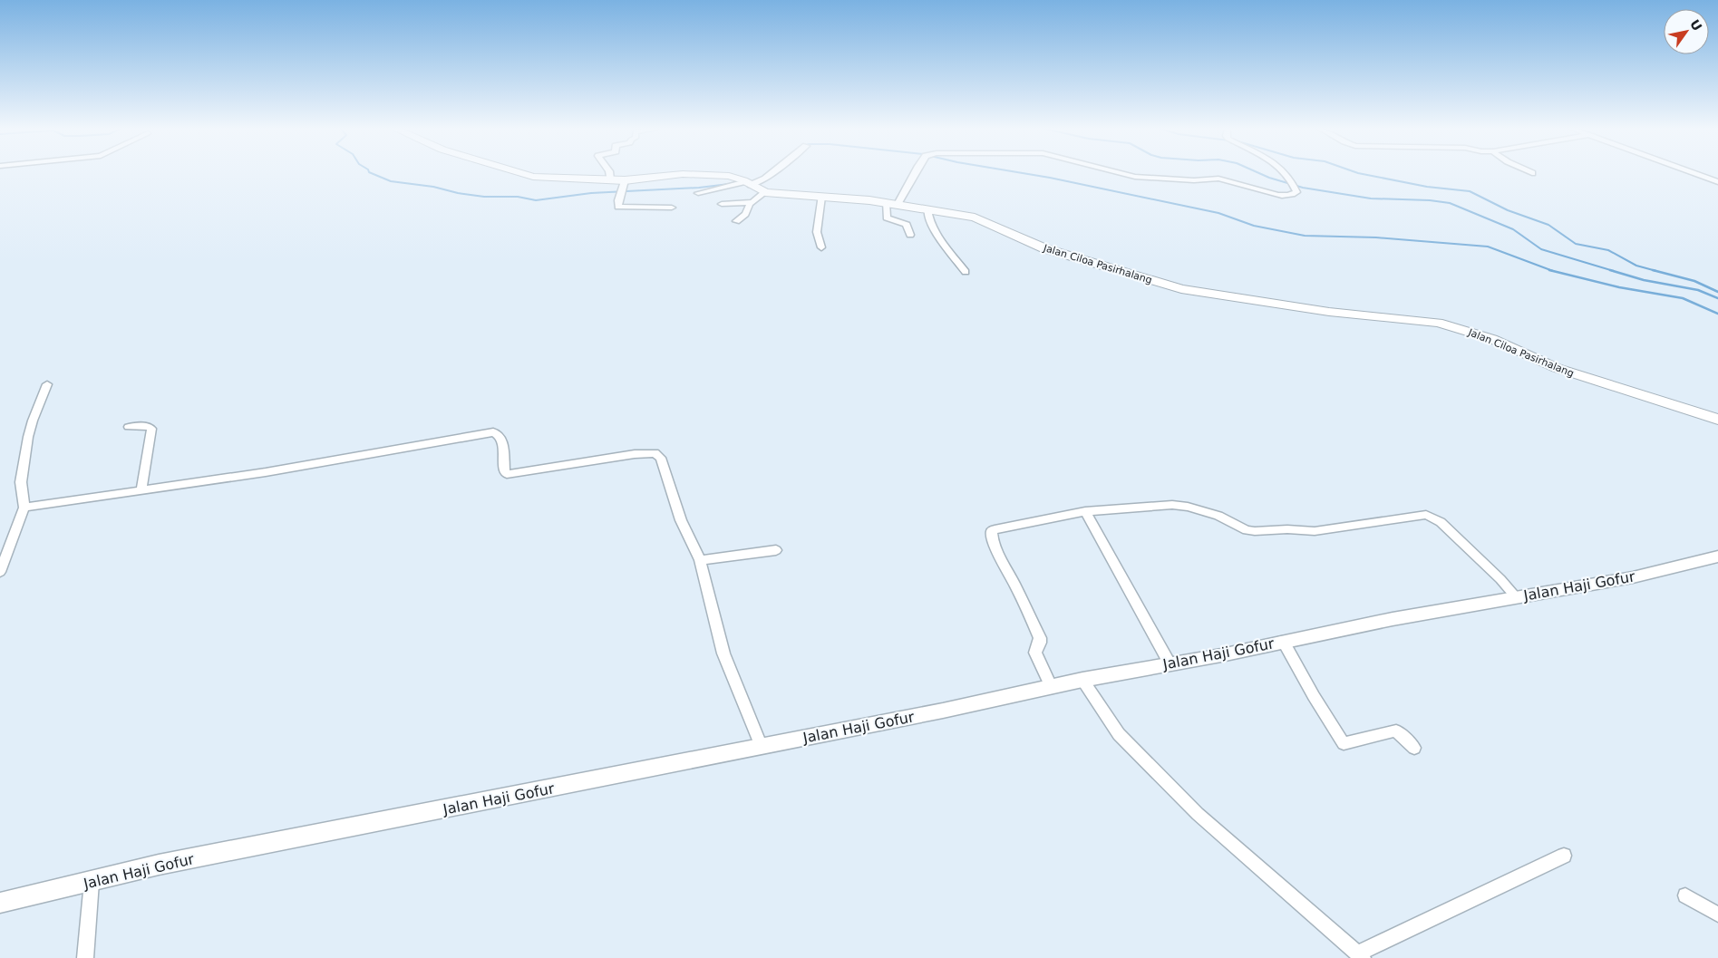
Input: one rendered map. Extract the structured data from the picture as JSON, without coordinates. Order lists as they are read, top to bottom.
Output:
{
  "streets": {
    "main road": ["Jalan Ciloa Pasirhalang"],
    "street": ["Jalan Haji Gofur"]
  },
  "north": "top right"
}
